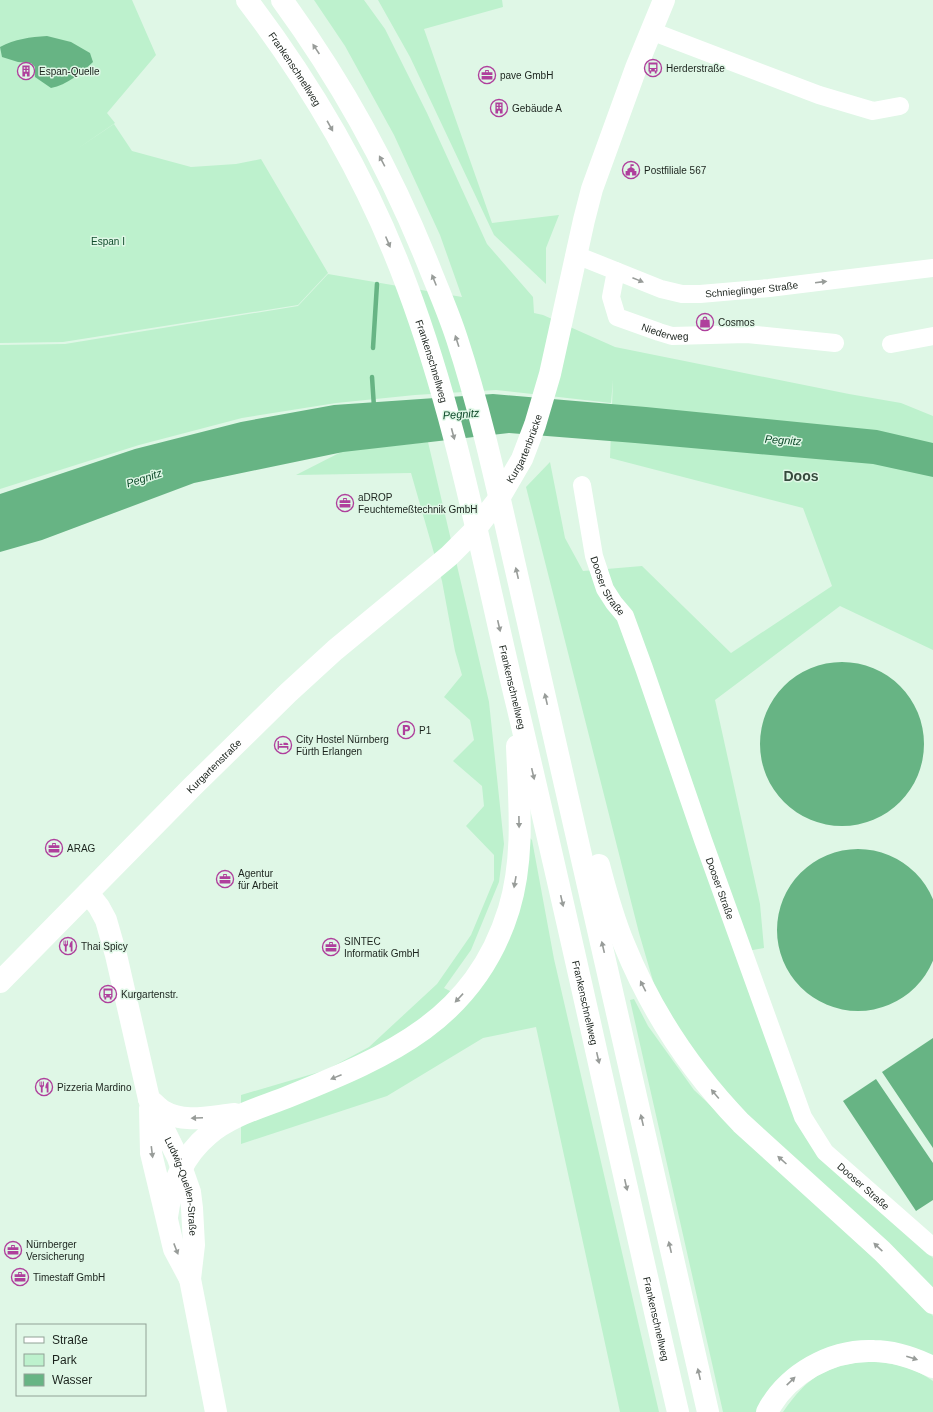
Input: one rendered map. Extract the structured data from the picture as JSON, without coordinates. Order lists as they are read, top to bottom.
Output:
{
  "streets": {
    "main road": [
      "Frankenschnellweg",
      "Kurgartenbrücke",
      "Kurgartenstraße",
      "Ludwig-Quellen-Straße"
    ],
    "street": ["Schnieglinger Straße", "Niederweg", "Dooser Straße"]
  },
  "crossings": [
    ["Schnieglinger Straße", "Niederweg"],
    ["Schnieglinger Straße", "Kurgartenbrücke"],
    ["Kurgartenbrücke", "Kurgartenstraße"],
    ["Kurgartenstraße", "Ludwig-Quellen-Straße"]
  ],
  "one_way": ["Schnieglinger Straße"],
  "districts": ["Doos"],
  "water": ["Pegnitz"],
  "parks": ["Espan I"],
  "places": {
    "bus stop": ["Herderstraße", "Kurgartenstr."],
    "building": ["Espan-Quelle", "Gebäude A"],
    "office": [
      "pave GmbH",
      "aDROP Feuchtemeßtechnik GmbH",
      "ARAG",
      "Agentur für Arbeit",
      "SINTEC Informatik GmbH",
      "Nürnberger Versicherung",
      "Timestaff GmbH"
    ],
    "public building": ["Postfiliale 567"],
    "shop": ["Cosmos"],
    "parking": ["P1"],
    "hotel": ["City Hostel Nürnberg Fürth Erlangen"],
    "restaurant": ["Thai Spicy", "Pizzeria Mardino"]
  },
  "legend": ["Straße", "Park", "Wasser"]
}
